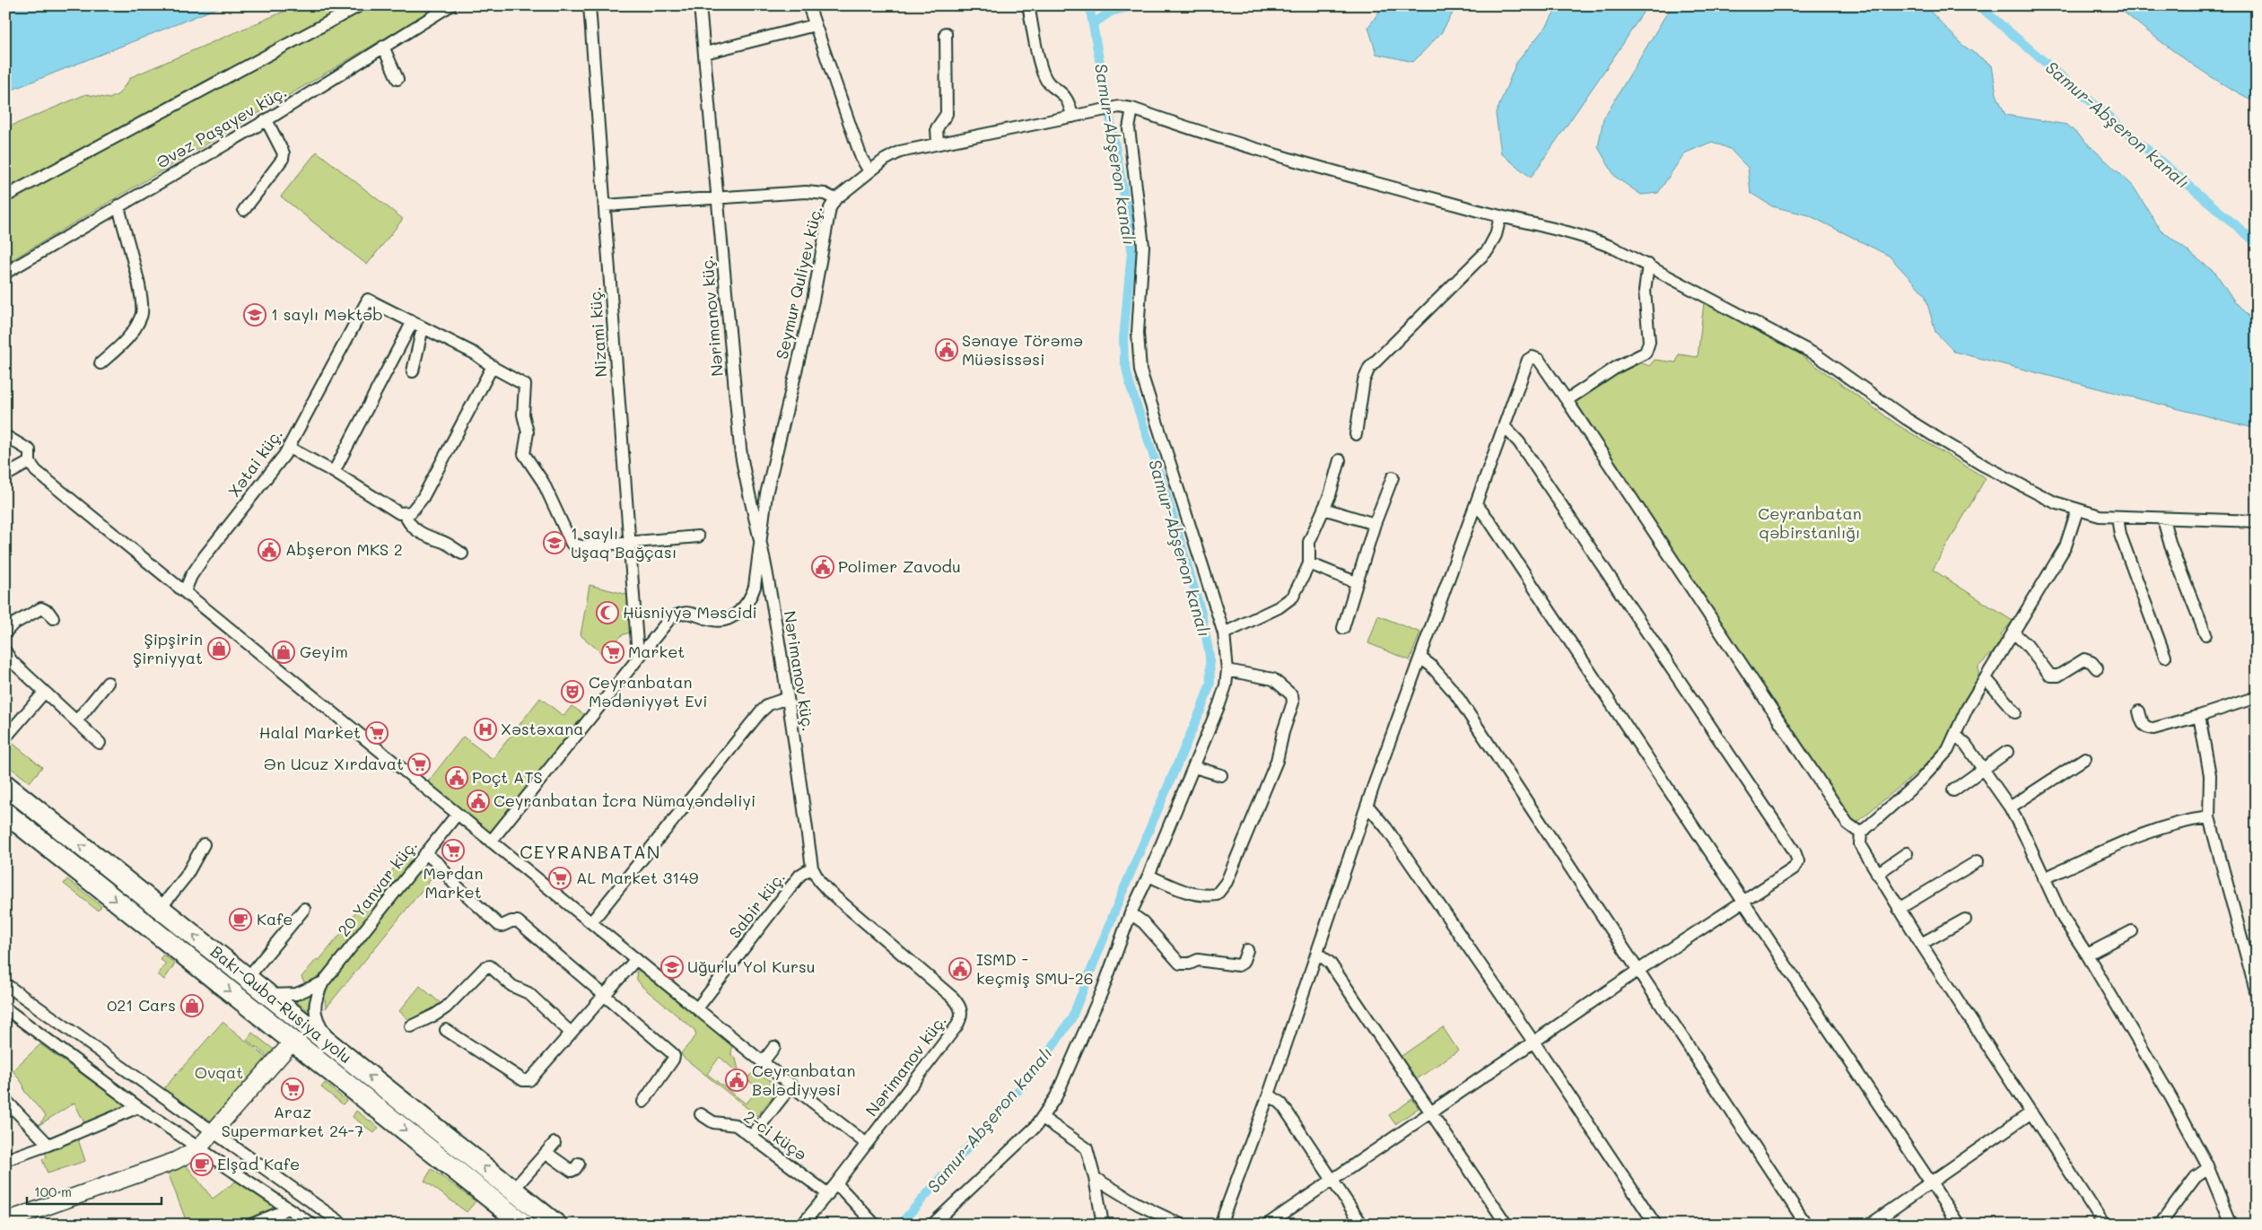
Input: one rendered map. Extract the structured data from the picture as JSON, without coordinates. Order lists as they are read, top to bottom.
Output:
{
  "streets": {
    "highway": ["Bakı-Quba-Rusiya yolu"],
    "street": [
      "Əvəz Paşayev küç.",
      "Seymur Quliyev küç.",
      "Nərimanov küç.",
      "Nizami küç.",
      "Xətai küç.",
      "20 Yanvar küç.",
      "Sabir küç.",
      "2-ci küçə"
    ]
  },
  "crossings": [
    ["Seymur Quliyev küç.", "Nərimanov küç."],
    ["Nərimanov küç.", "Sabir küç."],
    ["Nərimanov küç.", "2-ci küçə"]
  ],
  "districts": ["CEYRANBATAN"],
  "water": ["Samur-Abşeron kanalı"],
  "parks": ["Ceyranbatan qəbirstanlığı", "Ovqat"],
  "places": {
    "school or university": ["1 saylı Məktəb", "1 saylı Uşaq Bağçası", "Uğurlu Yol Kursu"],
    "public building": [
      "Sənaye Törəmə Müəsissəsi",
      "Abşeron MKS 2",
      "Polimer Zavodu",
      "Poçt ATS",
      "Ceyranbatan İcra Nümayəndəliyi",
      "ISMD - keçmiş SMU-26",
      "Ceyranbatan Bələdiyyəsi"
    ],
    "mosque": ["Hüsniyyə Məscidi"],
    "shop": ["Şipşirin Şirniyyat", "Geyim", "021 Cars"],
    "supermarket": [
      "Market",
      "Halal Market",
      "Ən Ucuz Xırdavat",
      "Mərdan Market",
      "AL Market 3149",
      "Araz Supermarket 24-7"
    ],
    "theatre": ["Ceyranbatan Mədəniyyət Evi"],
    "hospital": ["Xəstəxana"],
    "cafe": ["Kafe", "Elşad Kafe"]
  },
  "scale_bar": "100 m"
}
